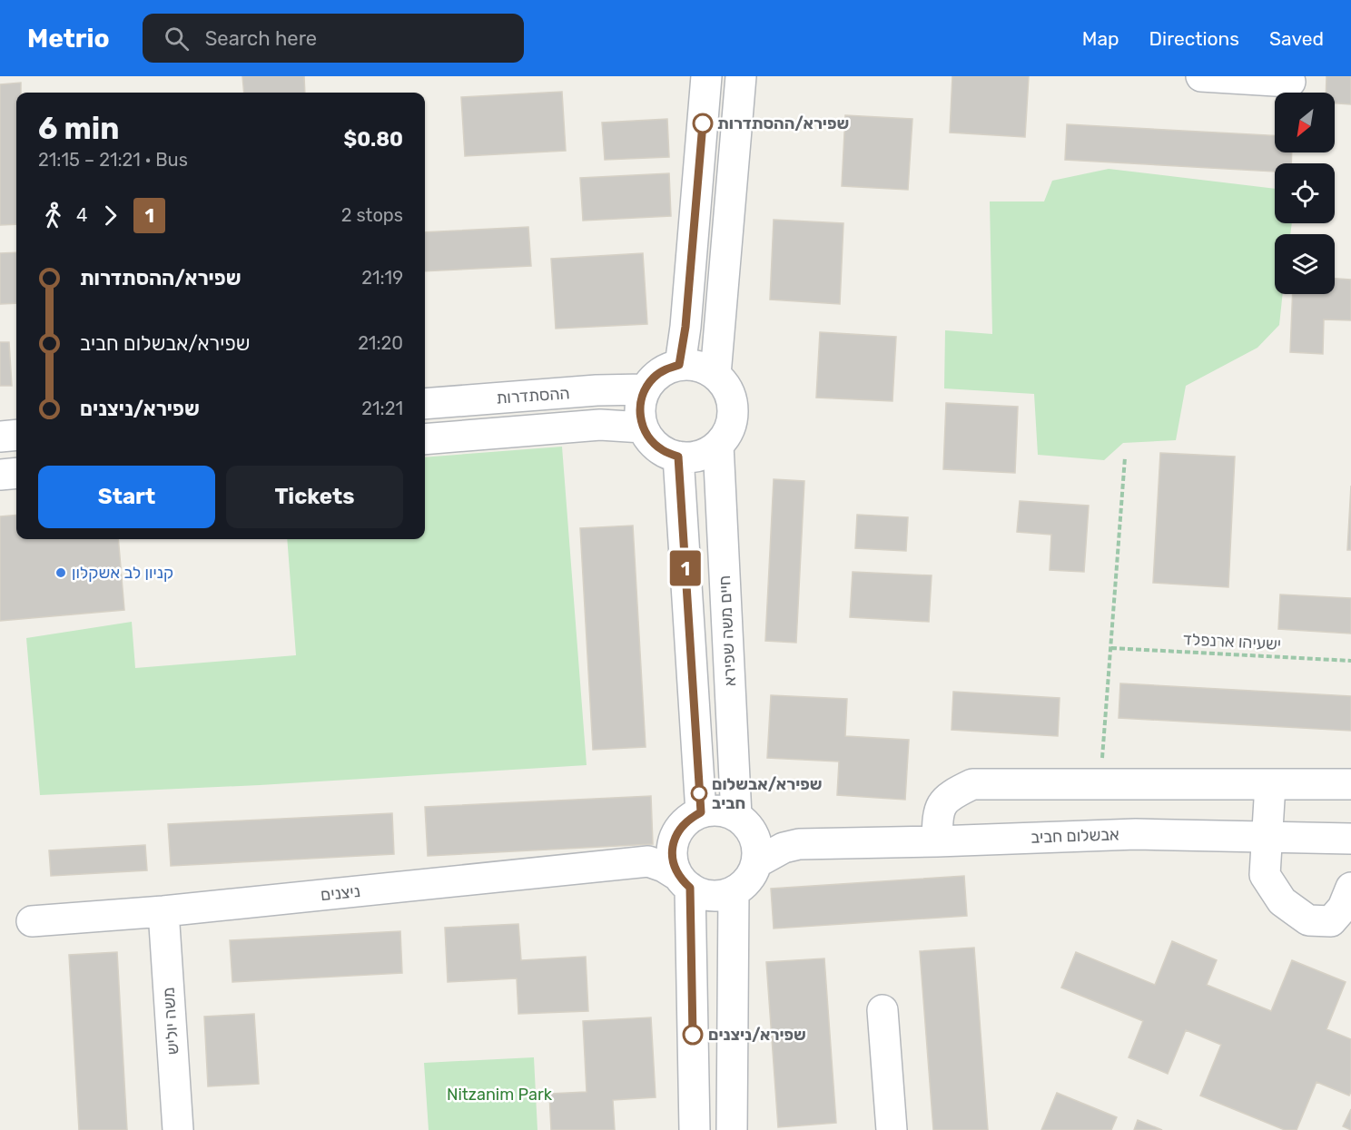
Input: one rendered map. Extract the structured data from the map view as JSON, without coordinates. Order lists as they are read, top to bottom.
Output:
{
  "streets": {
    "street": [
      "ההסתדרות",
      "חיים משה שפירא",
      "אבשלום חביב",
      "ניצנים",
      "משה יוליש"
    ],
    "path": ["ישעיהו ארנפלד"]
  },
  "crossings": [
    ["ההסתדרות", "חיים משה שפירא"],
    ["חיים משה שפירא", "אבשלום חביב"],
    ["ניצנים", "משה יוליש"]
  ],
  "parks": ["Nitzanim Park"],
  "places": [
    "שפירא/ההסתדרות",
    "קניון לב אשקלון",
    "שפירא/אבשלום חביב",
    "שפירא/ניצנים"
  ],
  "lines": ["bus line 1"],
  "north": "bottom left",
  "page": {
    "header": "Metrio",
    "search": "Search here",
    "nav": ["Map", "Directions", "Saved"],
    "on_map": "1",
    "heading": ["6 min", "21:15 – 21:21 · Bus", "$0.80"],
    "legs": ["4", "1", "2 stops"],
    "list": [
      {
        "name": "שפירא/ההסתדרות",
        "value": "21:19"
      },
      {
        "name": "שפירא/אבשלום חביב",
        "value": "21:20"
      },
      {
        "name": "שפירא/ניצנים",
        "value": "21:21"
      }
    ],
    "buttons": ["Start", "Tickets"]
  }
}
